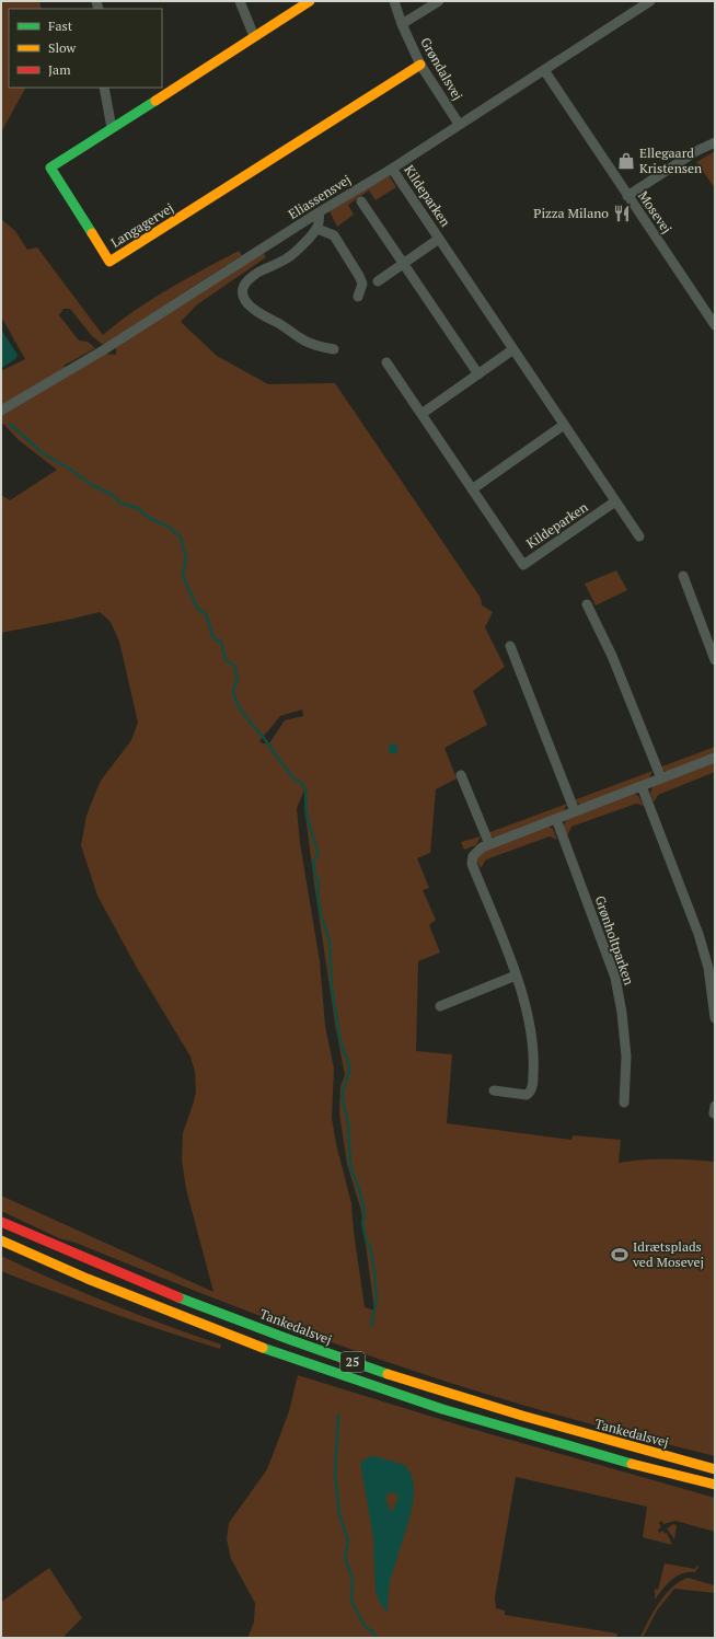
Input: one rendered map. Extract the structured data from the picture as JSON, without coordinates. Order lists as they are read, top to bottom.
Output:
{
  "streets": {
    "main road": ["Langagervej", "Tankedalsvej", "25"],
    "street": [
      "Grøndalsvej",
      "Kildeparken",
      "Eliassensvej",
      "Mosevej",
      "Grønholtparken"
    ]
  },
  "crossings": [
    ["Grøndalsvej", "Eliassensvej"],
    ["Grøndalsvej", "Langagervej"],
    ["Kildeparken", "Eliassensvej"],
    ["Eliassensvej", "Mosevej"]
  ],
  "places": {
    "shop": ["Ellegaard Kristensen"],
    "restaurant": ["Pizza Milano"],
    "sports": ["Idrætsplads ved Mosevej"]
  },
  "legend": ["Fast", "Slow", "Jam"]
}
